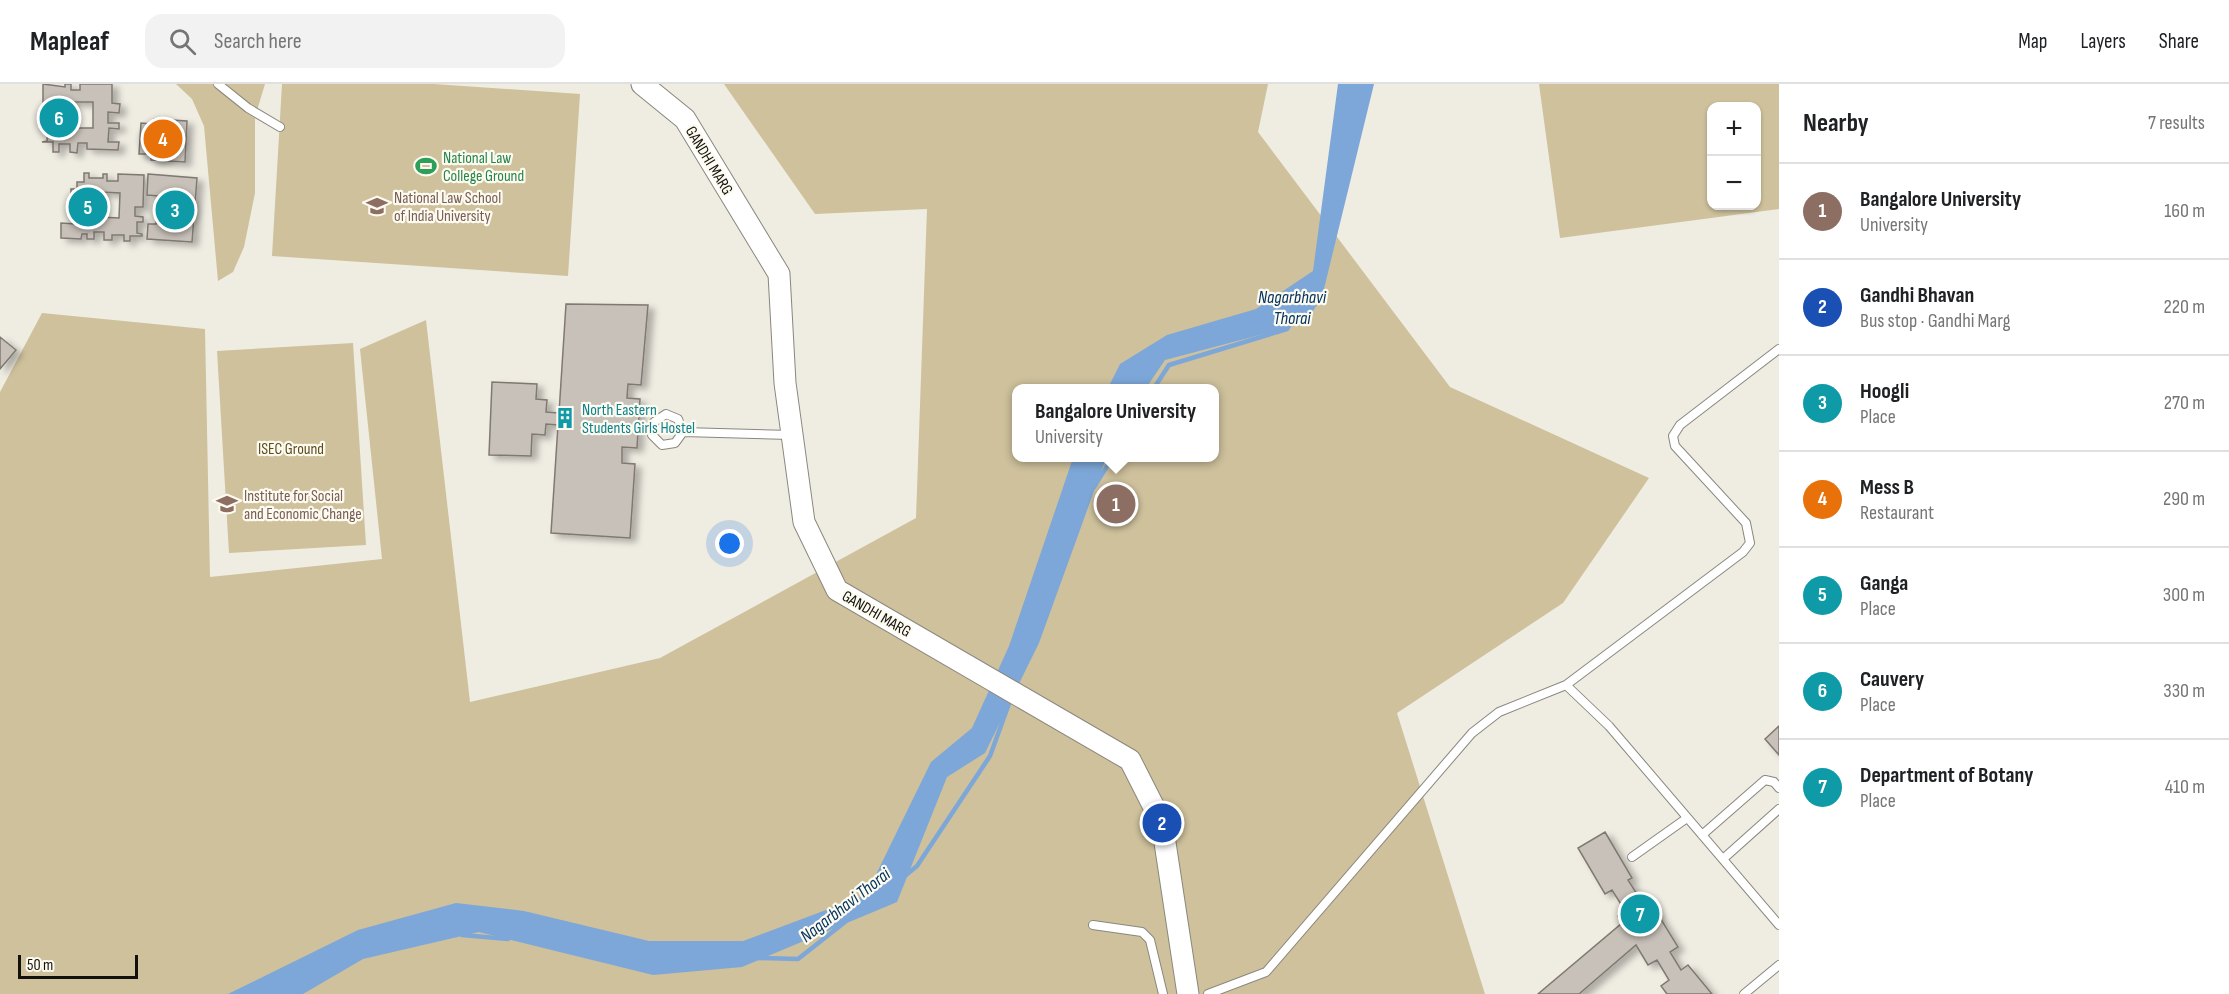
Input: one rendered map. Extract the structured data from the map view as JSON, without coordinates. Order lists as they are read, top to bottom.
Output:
{
  "streets": {
    "main road": ["GANDHI MARG"]
  },
  "water": ["Nagarbhavi Thorai"],
  "parks": ["ISEC Ground"],
  "places": {
    "sports": ["National Law College Ground"],
    "school or university": ["National Law School of India University", "Institute for Social and Economic Change"],
    "building": ["North Eastern Students Girls Hostel"]
  },
  "scale_bar": "50 m",
  "page": {
    "header": "Mapleaf",
    "search": "Search here",
    "nav": ["Map", "Layers", "Share"],
    "heading": ["Nearby", "7 results"],
    "pins": [
      "6",
      "4",
      "5",
      "3",
      "1",
      "2",
      "7"
    ],
    "map_buttons": ["+", "−"],
    "list": [
      {
        "mark": "1",
        "name": "Bangalore University",
        "note": "University",
        "value": "160 m"
      },
      {
        "mark": "2",
        "name": "Gandhi Bhavan",
        "note": "Bus stop · Gandhi Marg",
        "value": "220 m"
      },
      {
        "mark": "3",
        "name": "Hoogli",
        "note": "Place",
        "value": "270 m"
      },
      {
        "mark": "4",
        "name": "Mess B",
        "note": "Restaurant",
        "value": "290 m"
      },
      {
        "mark": "5",
        "name": "Ganga",
        "note": "Place",
        "value": "300 m"
      },
      {
        "mark": "6",
        "name": "Cauvery",
        "note": "Place",
        "value": "330 m"
      },
      {
        "mark": "7",
        "name": "Department of Botany",
        "note": "Place",
        "value": "410 m"
      }
    ],
    "popup": ["Bangalore University", "University"],
    "scale": "50 m"
  }
}
